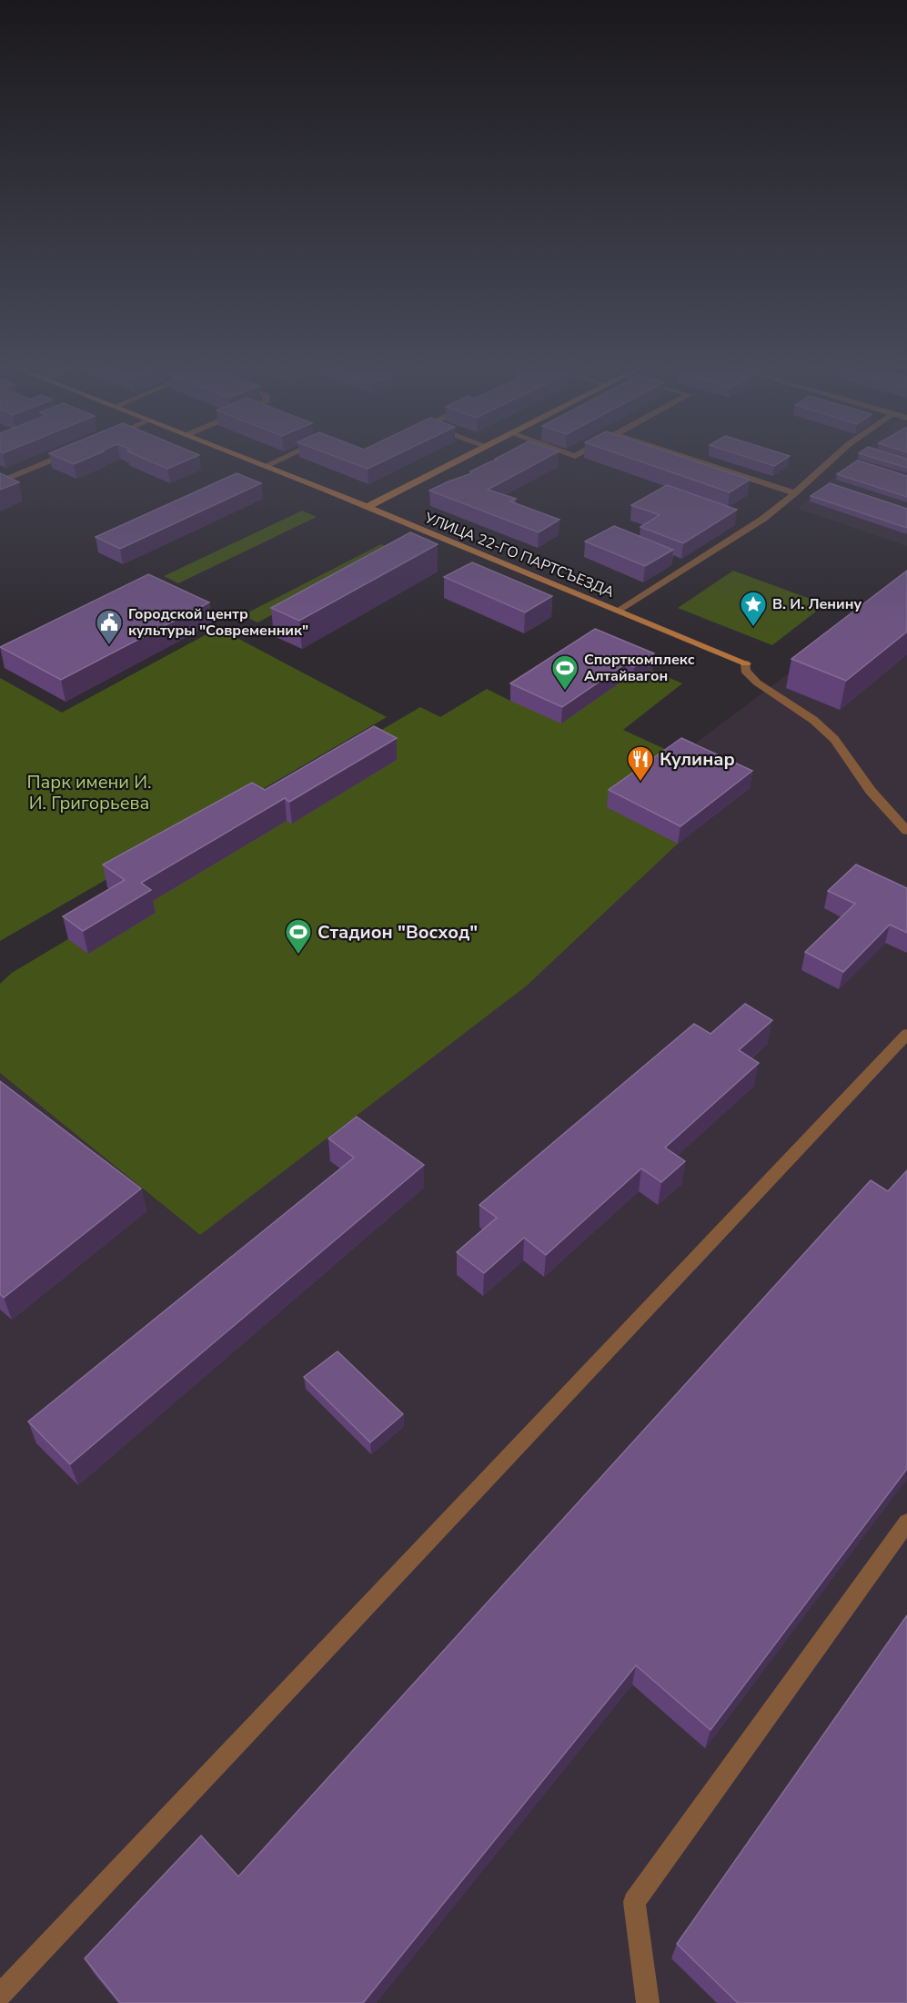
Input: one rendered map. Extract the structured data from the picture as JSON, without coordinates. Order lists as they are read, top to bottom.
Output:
{
  "streets": {
    "street": ["УЛИЦА 22-ГО ПАРТСЪЕЗДА"]
  },
  "parks": ["Парк имени И. И. Григорьева"],
  "places": {
    "place": ["В. И. Ленину"],
    "public building": ["Городской центр культуры \"Современник\""],
    "sports": ["Спорткомплекс Алтайвагон", "Стадион \"Восход\""],
    "restaurant": ["Кулинар"]
  }
}
